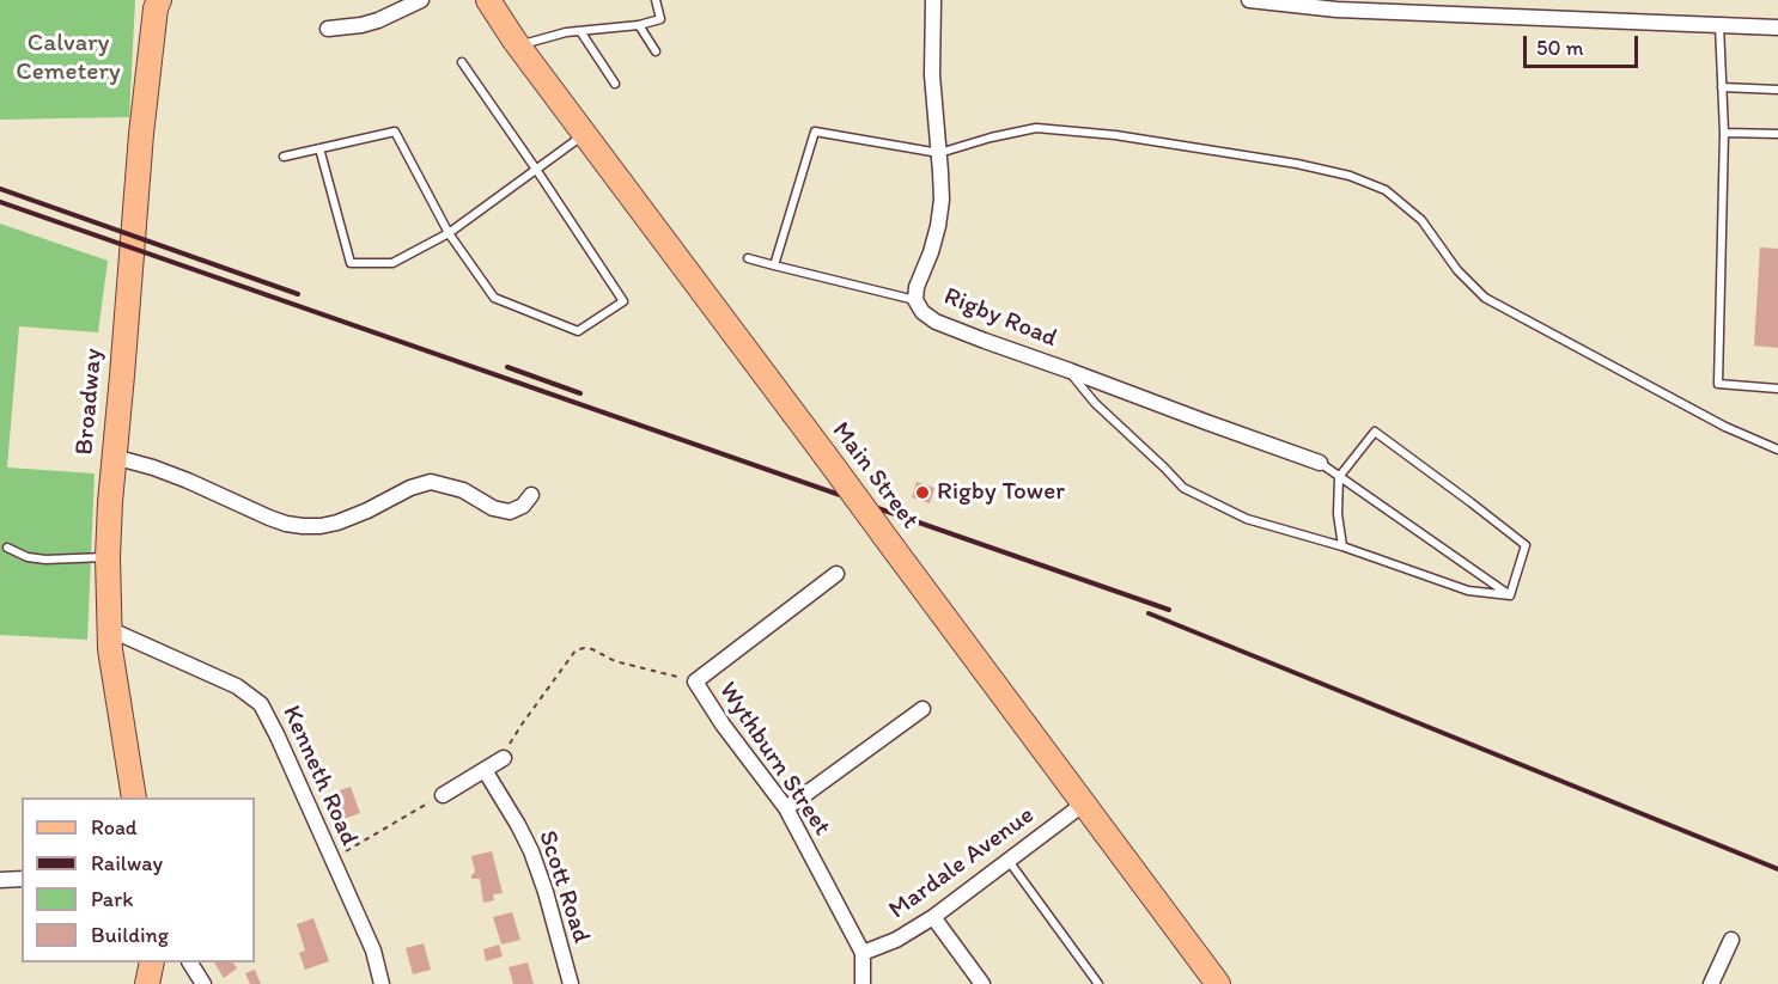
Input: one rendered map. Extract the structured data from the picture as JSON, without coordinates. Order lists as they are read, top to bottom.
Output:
{
  "streets": {
    "main road": ["Broadway", "Main Street"],
    "street": [
      "Rigby Road",
      "Wythburn Street",
      "Kenneth Road",
      "Mardale Avenue",
      "Scott Road"
    ]
  },
  "crossings": [
    ["Broadway", "Kenneth Road"],
    ["Main Street", "Mardale Avenue"],
    ["Wythburn Street", "Mardale Avenue"]
  ],
  "parks": ["Calvary Cemetery"],
  "places": ["Rigby Tower"],
  "legend": [
    "Road",
    "Railway",
    "Park",
    "Building"
  ],
  "scale_bar": "50 m"
}
